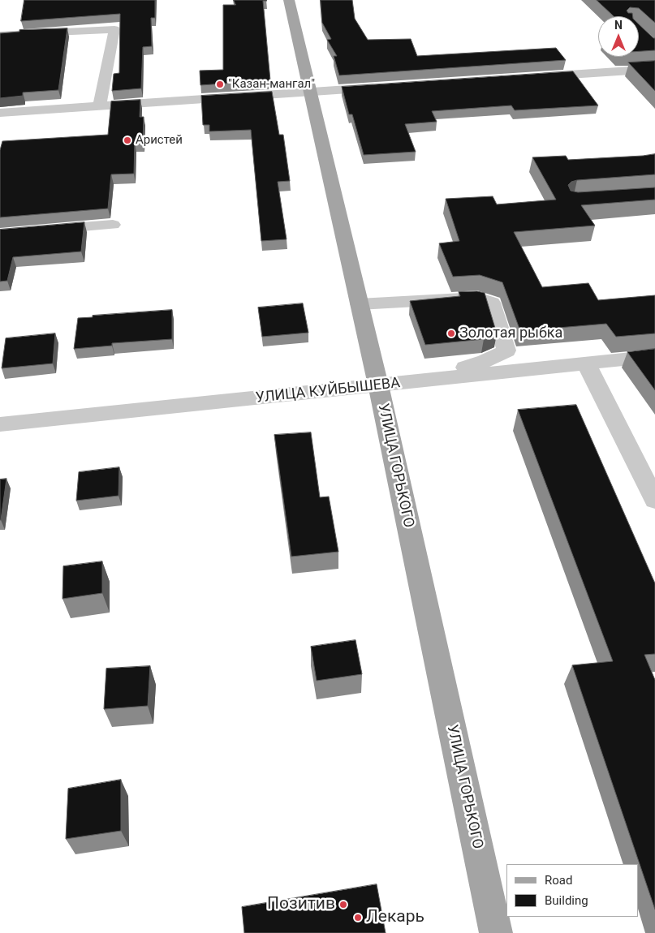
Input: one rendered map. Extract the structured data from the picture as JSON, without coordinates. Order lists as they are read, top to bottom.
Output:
{
  "streets": {
    "main road": ["УЛИЦА ГОРЬКОГО"],
    "street": ["УЛИЦА КУЙБЫШЕВА"]
  },
  "crossings": [
    ["УЛИЦА КУЙБЫШЕВА", "УЛИЦА ГОРЬКОГО"]
  ],
  "places": [
    "\"Казан-мангал\"",
    "Аристей",
    "Золотая рыбка",
    "Позитив",
    "Лекарь"
  ],
  "legend": ["Road", "Building"],
  "north": "top"
}
